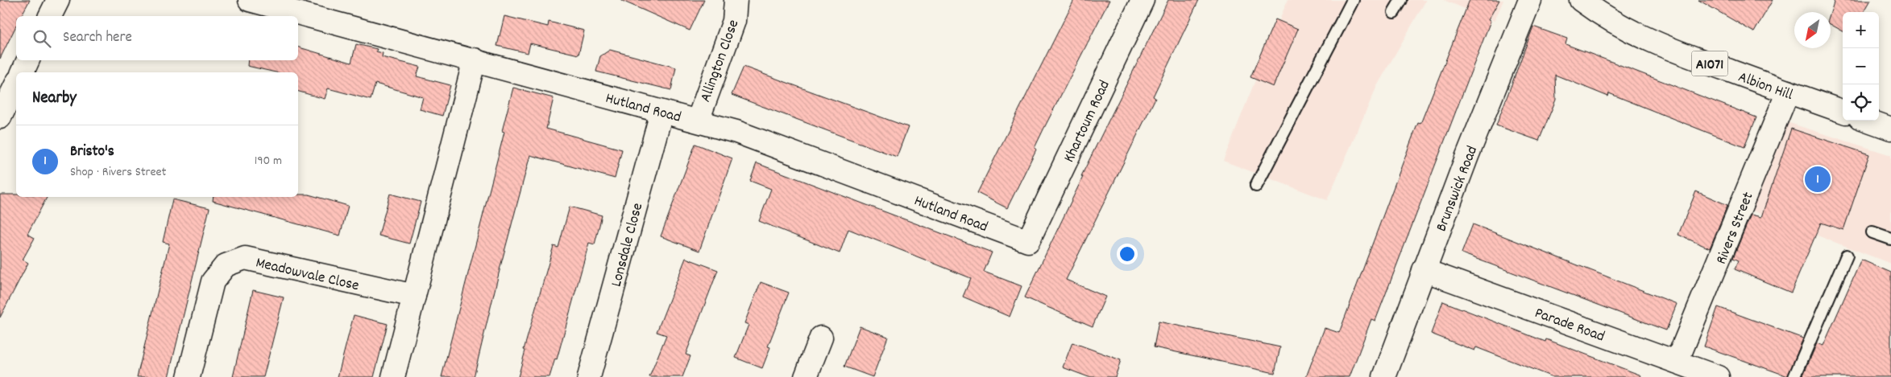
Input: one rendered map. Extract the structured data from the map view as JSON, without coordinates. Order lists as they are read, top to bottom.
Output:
{
  "streets": {
    "street": [
      "Allington Close",
      "A1071",
      "Albion Hill",
      "Hutland Road",
      "Khartoum Road",
      "Brunswick Road",
      "Rivers Street",
      "Lonsdale Close",
      "Meadowvale Close",
      "Parade Road"
    ]
  },
  "crossings": [
    ["Allington Close", "Hutland Road"],
    ["Albion Hill", "Rivers Street"],
    ["Hutland Road", "Khartoum Road"],
    ["Hutland Road", "Lonsdale Close"],
    ["Brunswick Road", "Parade Road"],
    ["Rivers Street", "Parade Road"]
  ],
  "north": "bottom left",
  "page": {
    "map_buttons": ["+", "−"],
    "search": "Search here",
    "heading": "Nearby",
    "list": [
      {
        "mark": "1",
        "name": "Bristo's",
        "note": "Shop · Rivers Street",
        "value": "190 m"
      }
    ],
    "pins": "1"
  }
}
